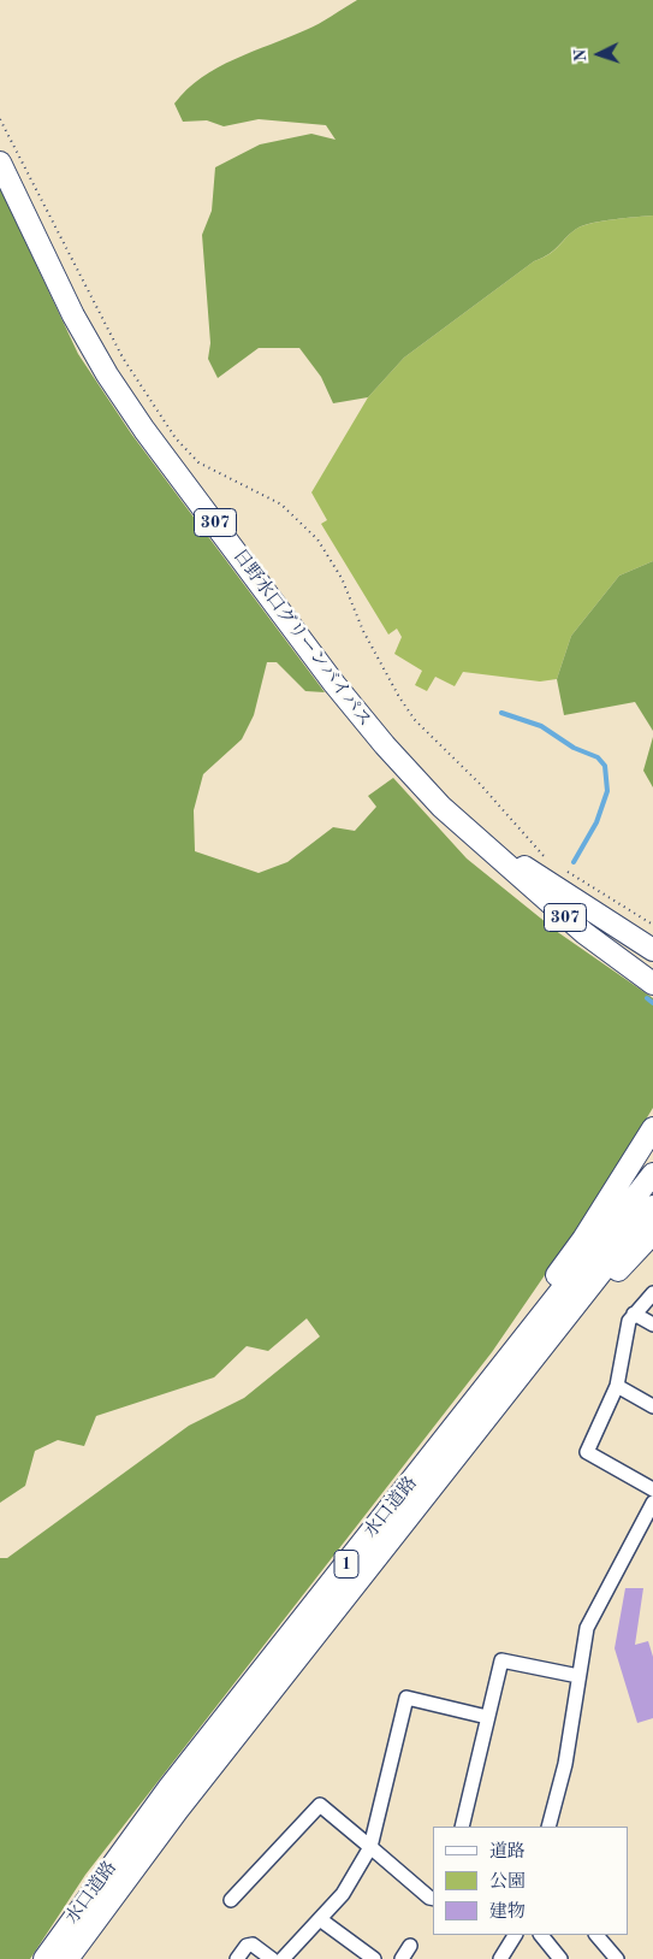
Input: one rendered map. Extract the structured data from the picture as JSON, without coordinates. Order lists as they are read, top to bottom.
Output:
{
  "streets": {
    "highway": [
      "307",
      "日野水口グリーンバイパス",
      "水口道路",
      "1"
    ]
  },
  "crossings": [
    ["水口道路", "1"]
  ],
  "legend": ["道路", "公園", "建物"],
  "north": "left"
}
